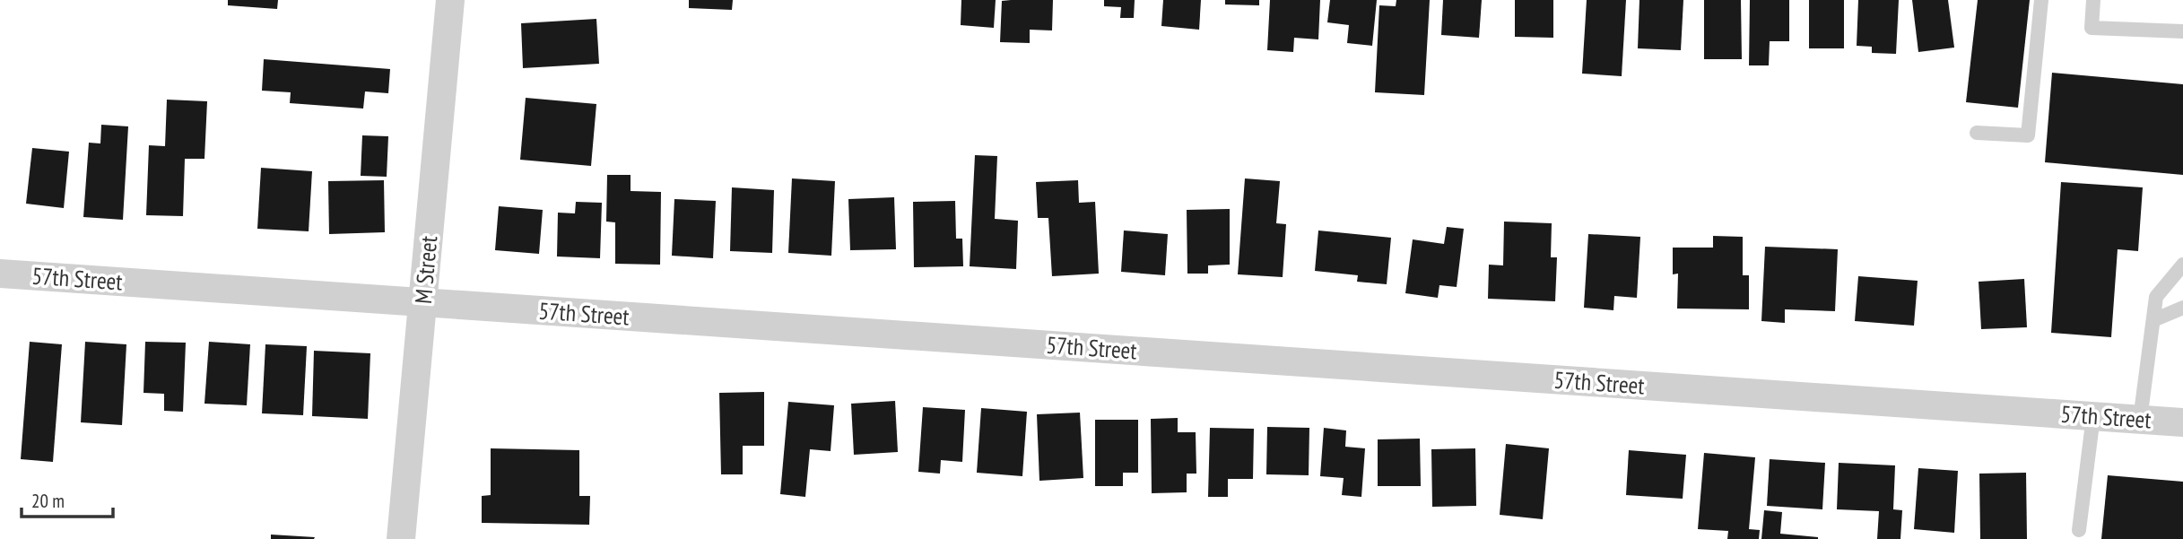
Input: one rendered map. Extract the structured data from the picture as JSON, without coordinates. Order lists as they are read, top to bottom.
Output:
{
  "streets": {
    "street": ["M Street", "57th Street"]
  },
  "crossings": [
    ["M Street", "57th Street"]
  ],
  "scale_bar": "20 m"
}
